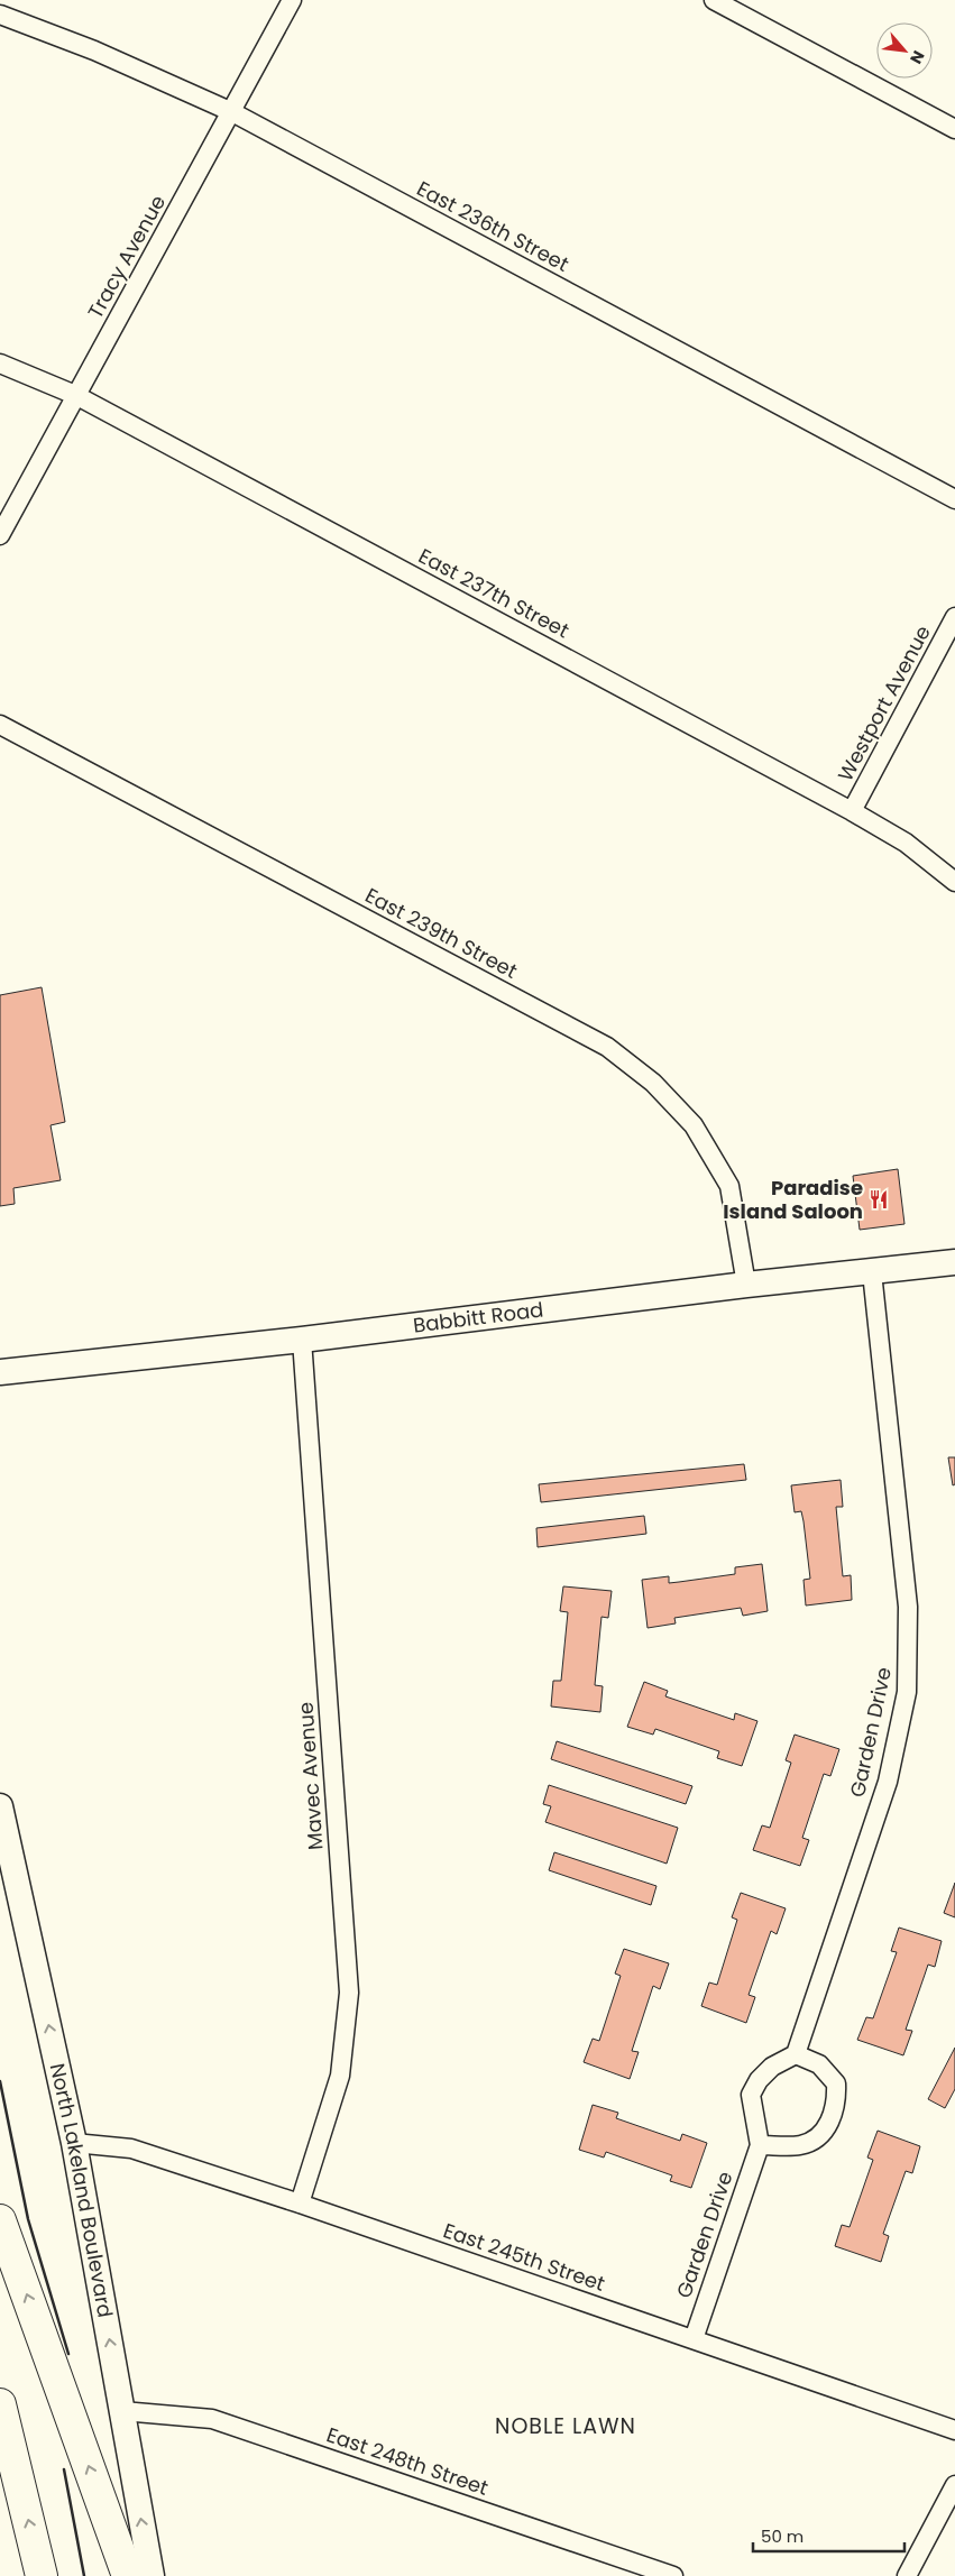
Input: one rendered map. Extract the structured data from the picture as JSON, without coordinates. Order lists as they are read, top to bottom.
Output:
{
  "streets": {
    "main road": ["Babbitt Road", "North Lakeland Boulevard"],
    "street": [
      "East 236th Street",
      "Tracy Avenue",
      "East 237th Street",
      "Westport Avenue",
      "East 239th Street",
      "Garden Drive",
      "Mavec Avenue",
      "East 245th Street",
      "East 248th Street"
    ]
  },
  "crossings": [
    ["East 236th Street", "Tracy Avenue"],
    ["Tracy Avenue", "East 237th Street"],
    ["East 237th Street", "Westport Avenue"],
    ["East 239th Street", "Babbitt Road"],
    ["Babbitt Road", "Garden Drive"],
    ["Babbitt Road", "Mavec Avenue"],
    ["Garden Drive", "East 245th Street"],
    ["Mavec Avenue", "East 245th Street"],
    ["North Lakeland Boulevard", "East 245th Street"],
    ["North Lakeland Boulevard", "East 248th Street"]
  ],
  "one_way": ["North Lakeland Boulevard"],
  "districts": ["NOBLE LAWN"],
  "places": {
    "restaurant": ["Paradise Island Saloon"]
  },
  "scale_bar": "50 m",
  "north": "bottom right"
}
